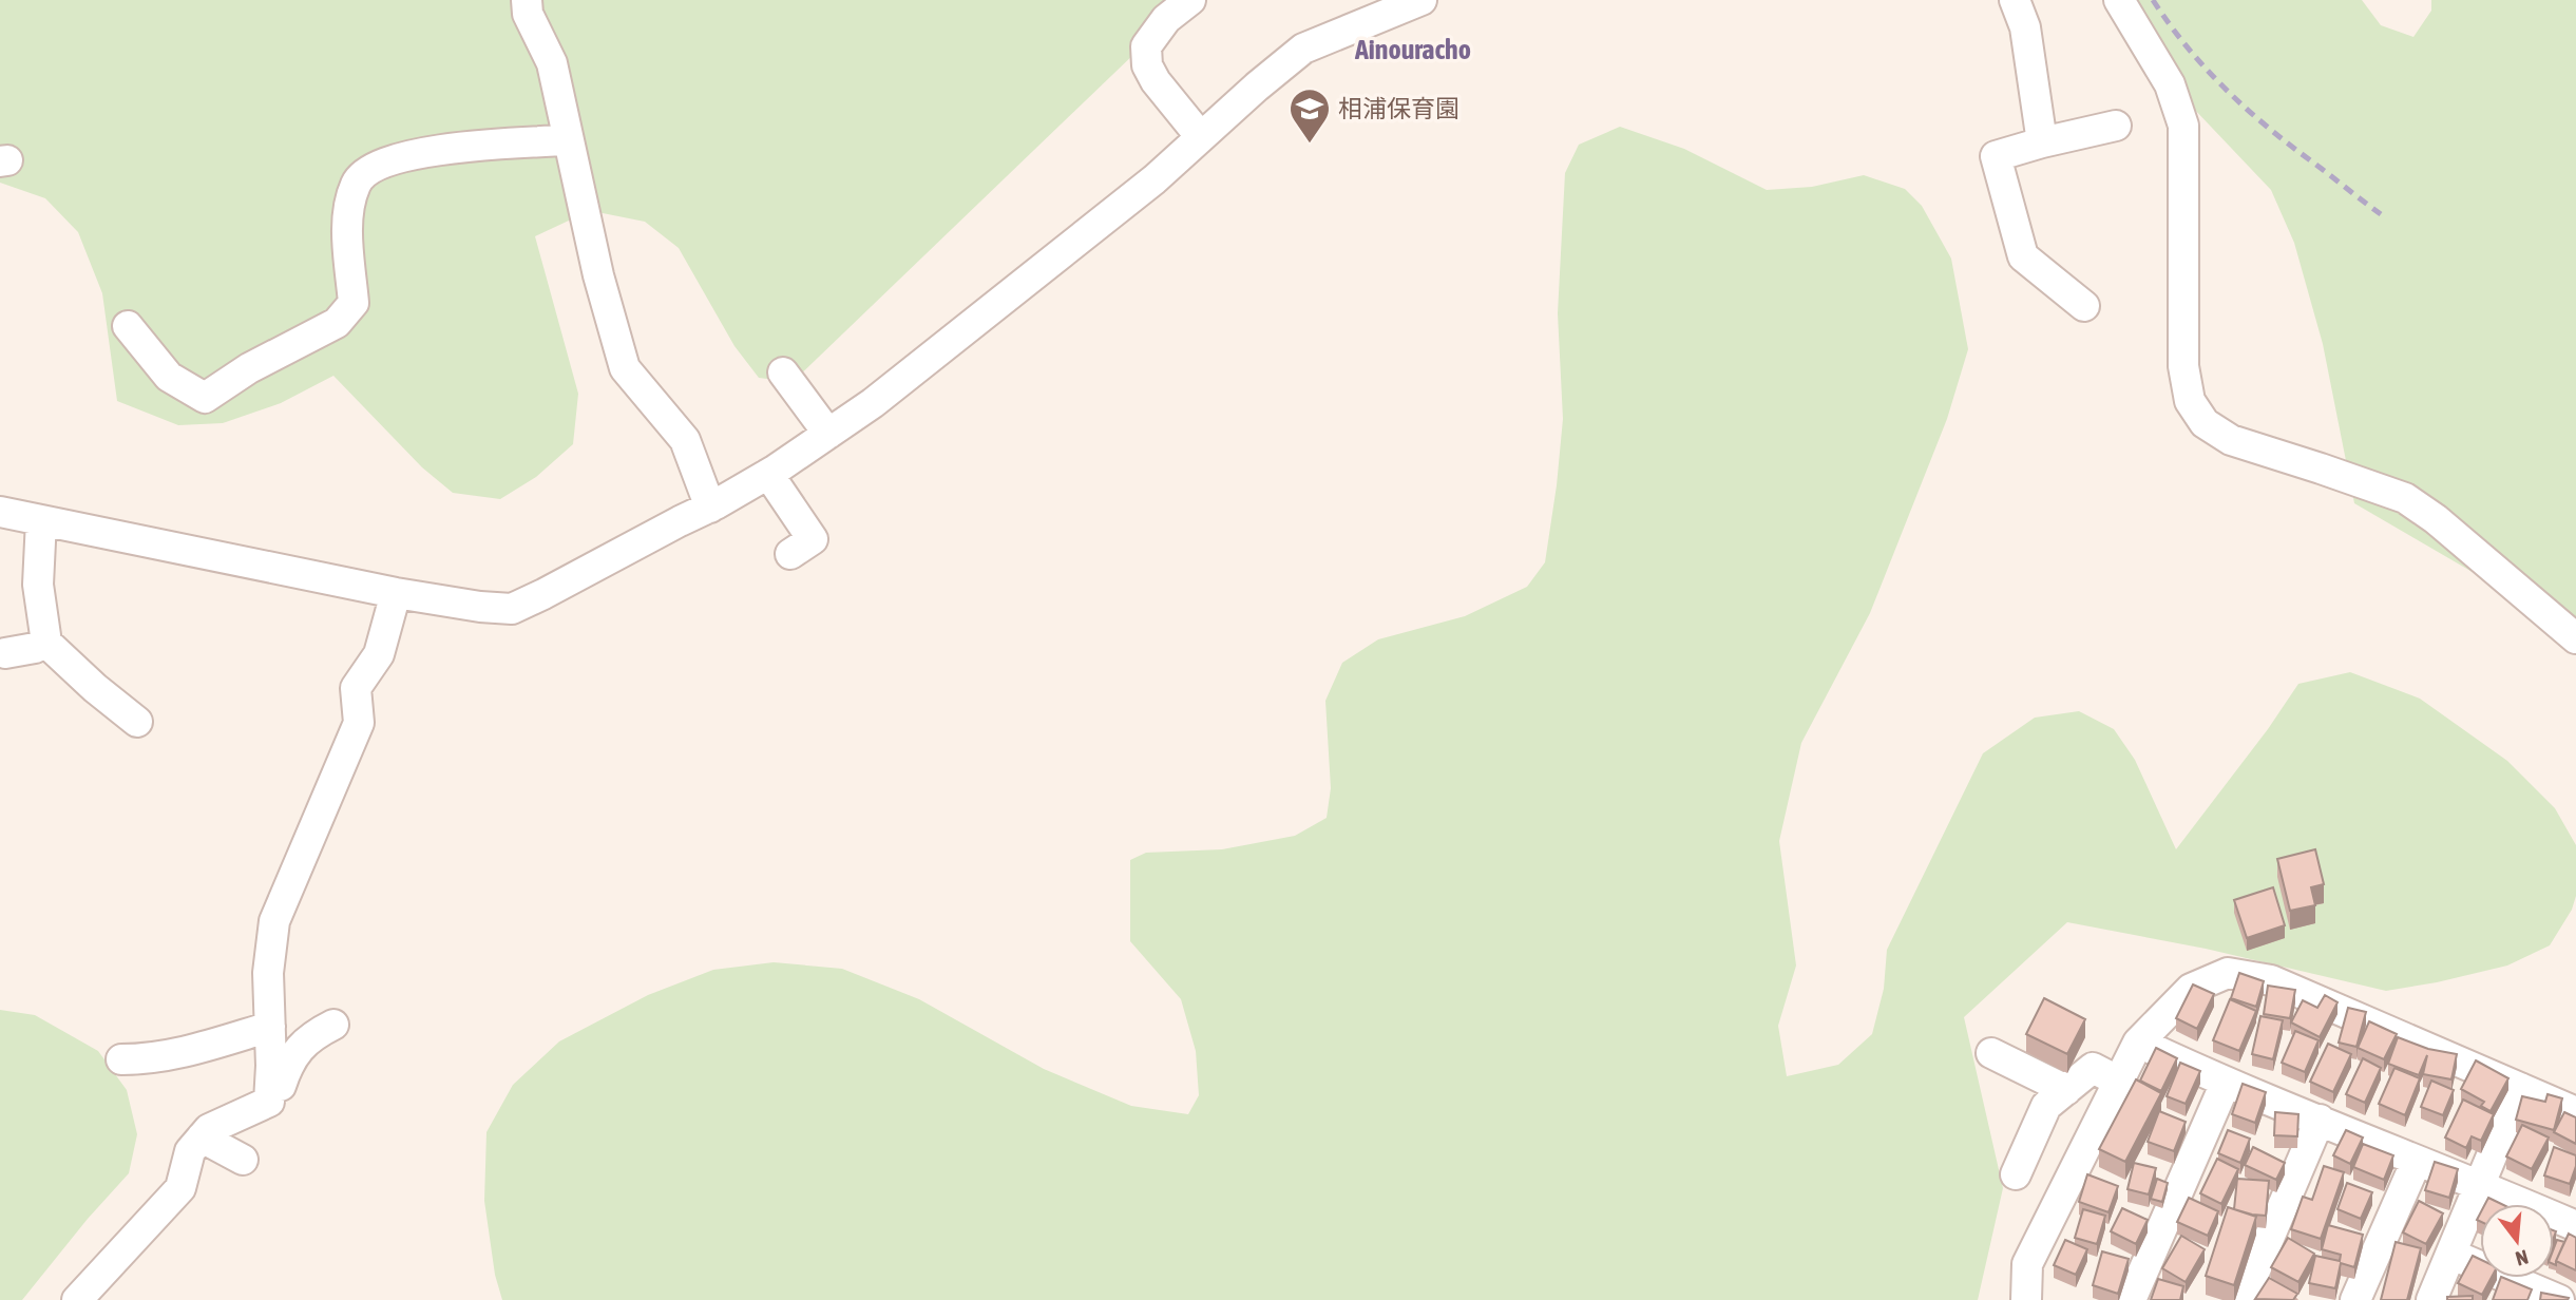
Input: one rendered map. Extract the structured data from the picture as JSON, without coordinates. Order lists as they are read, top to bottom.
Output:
{
  "districts": ["Ainouracho"],
  "places": {
    "school or university": ["相浦保育園"]
  },
  "north": "bottom"
}
